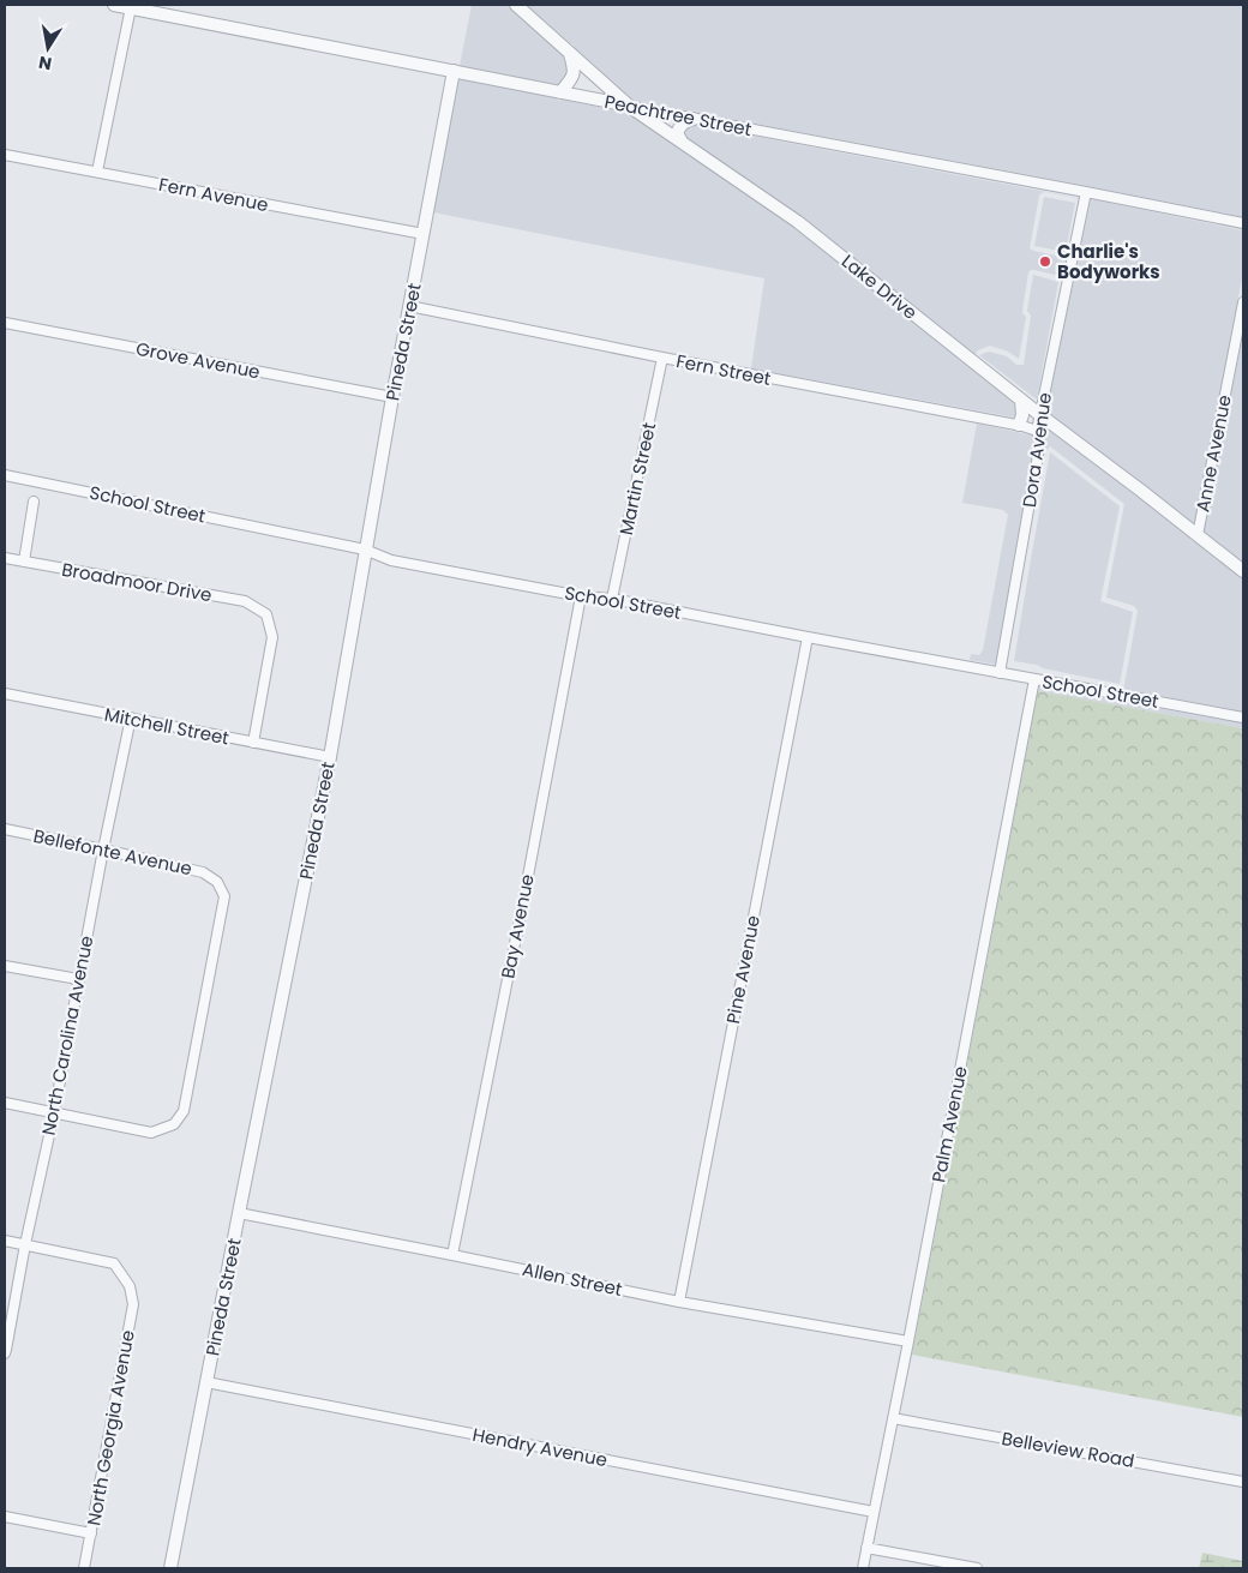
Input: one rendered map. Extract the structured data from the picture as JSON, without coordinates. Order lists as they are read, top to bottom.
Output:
{
  "streets": {
    "street": [
      "Peachtree Street",
      "Fern Avenue",
      "Lake Drive",
      "Pineda Street",
      "Grove Avenue",
      "Fern Street",
      "Dora Avenue",
      "Anne Avenue",
      "Martin Street",
      "School Street",
      "Broadmoor Drive",
      "Mitchell Street",
      "Bellefonte Avenue",
      "Bay Avenue",
      "Pine Avenue",
      "North Carolina Avenue",
      "Palm Avenue",
      "Allen Street",
      "North Georgia Avenue",
      "Hendry Avenue",
      "Belleview Road"
    ]
  },
  "crossings": [
    ["Peachtree Street", "Lake Drive"],
    ["Peachtree Street", "Pineda Street"],
    ["Peachtree Street", "Dora Avenue"],
    ["Fern Avenue", "Pineda Street"],
    ["Lake Drive", "Dora Avenue"],
    ["Lake Drive", "Anne Avenue"],
    ["Pineda Street", "Grove Avenue"],
    ["Pineda Street", "Fern Street"],
    ["Pineda Street", "School Street"],
    ["Pineda Street", "Mitchell Street"],
    ["Pineda Street", "Allen Street"],
    ["Pineda Street", "Hendry Avenue"],
    ["Fern Street", "Dora Avenue"],
    ["Fern Street", "Martin Street"],
    ["Dora Avenue", "School Street"],
    ["Martin Street", "School Street"],
    ["School Street", "Bay Avenue"],
    ["School Street", "Pine Avenue"],
    ["School Street", "Palm Avenue"],
    ["Broadmoor Drive", "Mitchell Street"],
    ["Mitchell Street", "North Carolina Avenue"],
    ["Bellefonte Avenue", "North Carolina Avenue"],
    ["Bay Avenue", "Allen Street"],
    ["Pine Avenue", "Allen Street"],
    ["North Carolina Avenue", "North Georgia Avenue"],
    ["Palm Avenue", "Allen Street"],
    ["Palm Avenue", "Hendry Avenue"],
    ["Palm Avenue", "Belleview Road"]
  ],
  "places": ["Charlie's Bodyworks"],
  "north": "bottom"
}
